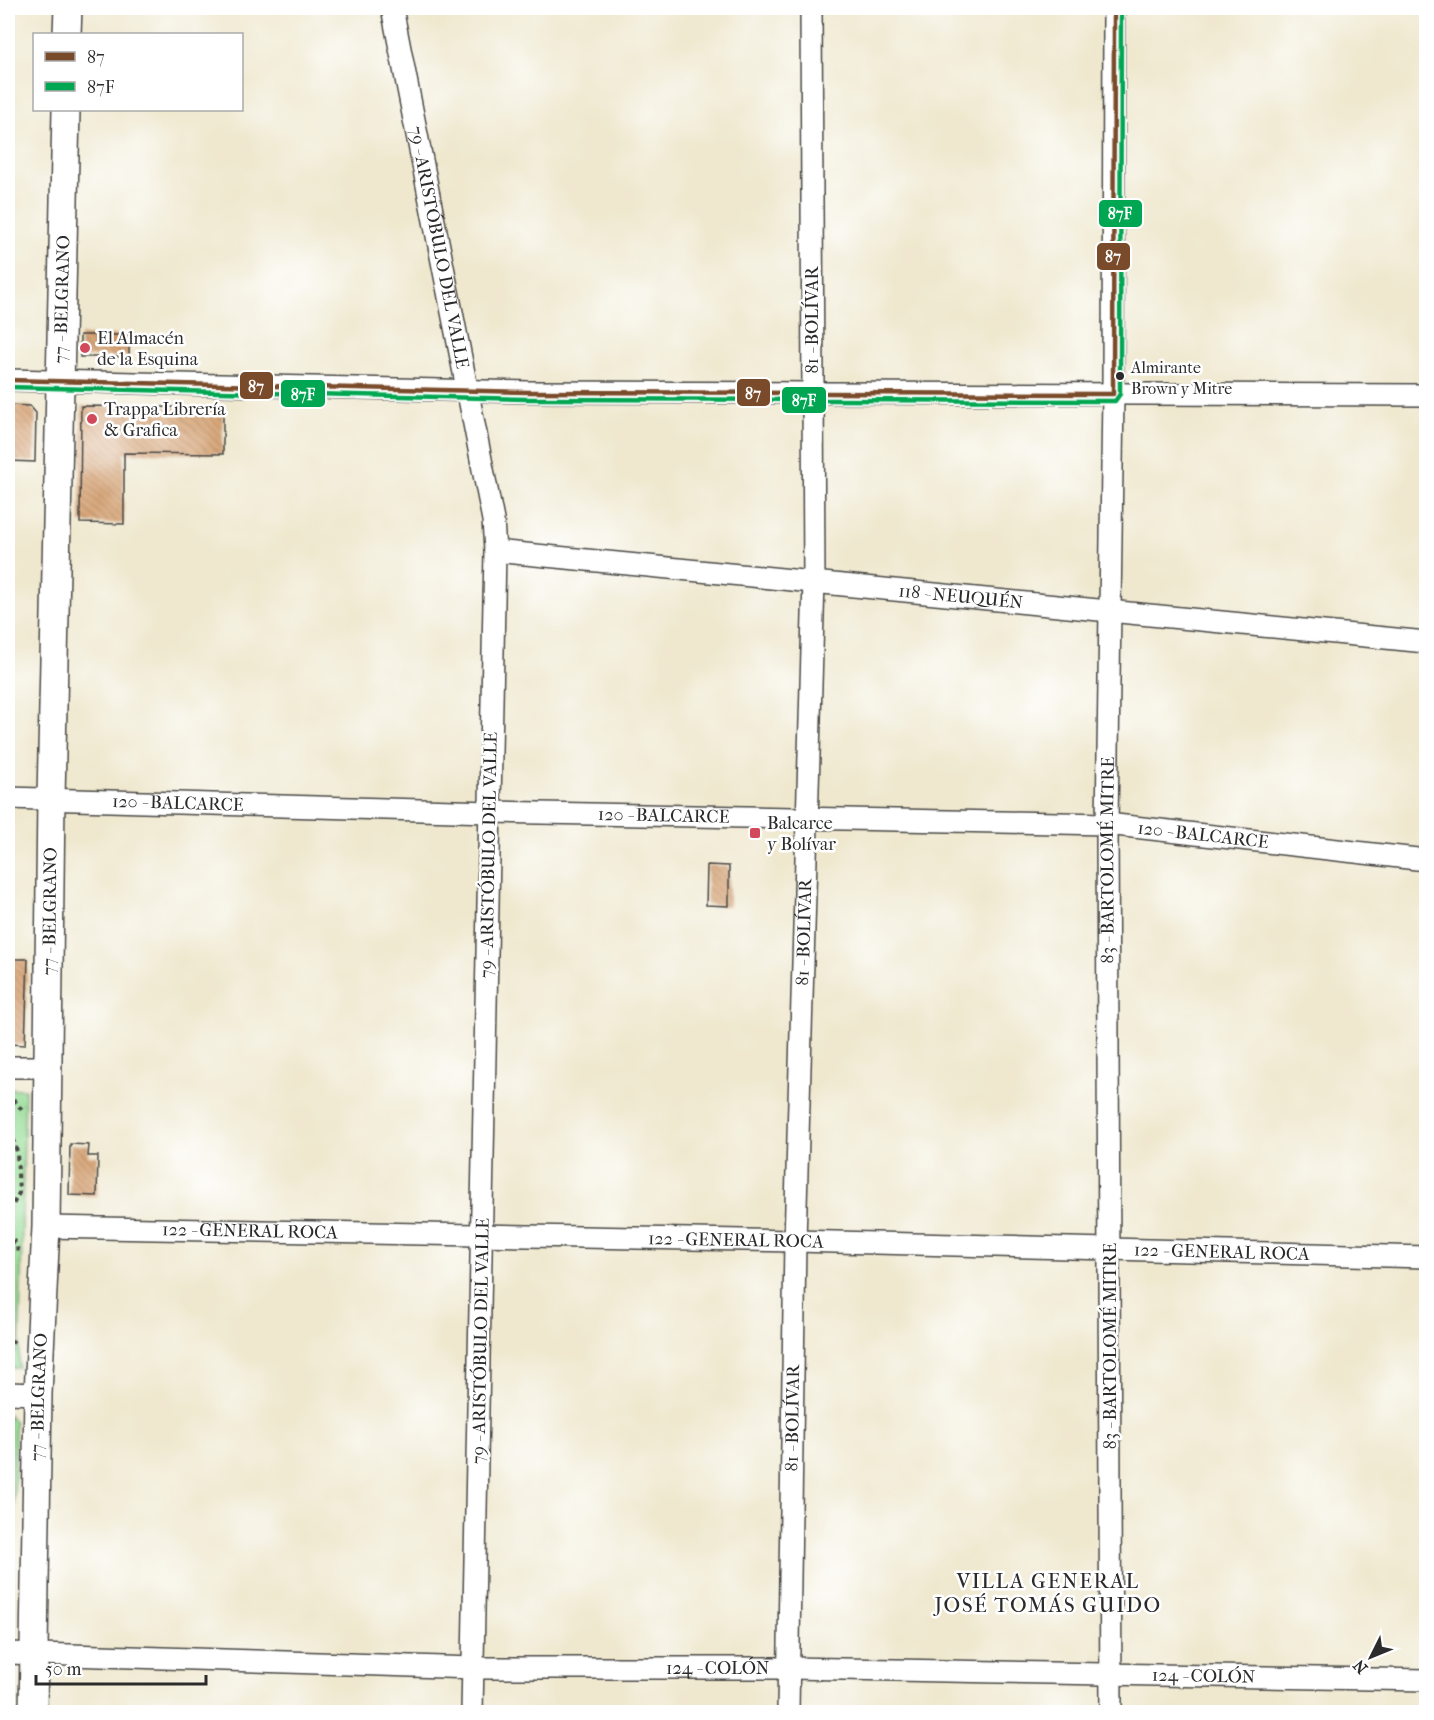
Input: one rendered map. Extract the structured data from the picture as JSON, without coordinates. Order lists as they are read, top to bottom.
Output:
{
  "streets": {
    "street": [
      "79 - ARISTÓBULO DEL VALLE",
      "77 - BELGRANO",
      "81 - BOLÍVAR",
      "118 - NEUQUÉN",
      "120 - BALCARCE",
      "83 - BARTOLOMÉ MITRE",
      "122 - GENERAL ROCA",
      "124 - COLÓN"
    ]
  },
  "crossings": [
    ["79 - ARISTÓBULO DEL VALLE", "118 - NEUQUÉN"],
    ["79 - ARISTÓBULO DEL VALLE", "120 - BALCARCE"],
    ["79 - ARISTÓBULO DEL VALLE", "122 - GENERAL ROCA"],
    ["79 - ARISTÓBULO DEL VALLE", "124 - COLÓN"],
    ["77 - BELGRANO", "120 - BALCARCE"],
    ["77 - BELGRANO", "122 - GENERAL ROCA"],
    ["77 - BELGRANO", "124 - COLÓN"],
    ["81 - BOLÍVAR", "118 - NEUQUÉN"],
    ["81 - BOLÍVAR", "120 - BALCARCE"],
    ["81 - BOLÍVAR", "122 - GENERAL ROCA"],
    ["81 - BOLÍVAR", "124 - COLÓN"],
    ["118 - NEUQUÉN", "83 - BARTOLOMÉ MITRE"],
    ["120 - BALCARCE", "83 - BARTOLOMÉ MITRE"],
    ["83 - BARTOLOMÉ MITRE", "122 - GENERAL ROCA"],
    ["83 - BARTOLOMÉ MITRE", "124 - COLÓN"]
  ],
  "districts": ["VILLA GENERAL JOSÉ TOMÁS GUIDO"],
  "places": {
    "other": ["El Almacén de la Esquina", "Almirante Brown y Mitre", "Trappa Librería & Grafica"],
    "transit": ["Balcarce y Bolívar"]
  },
  "lines": ["transit line 87", "transit line 87F"],
  "legend": ["87", "87F"],
  "scale_bar": "50 m",
  "north": "bottom left"
}
